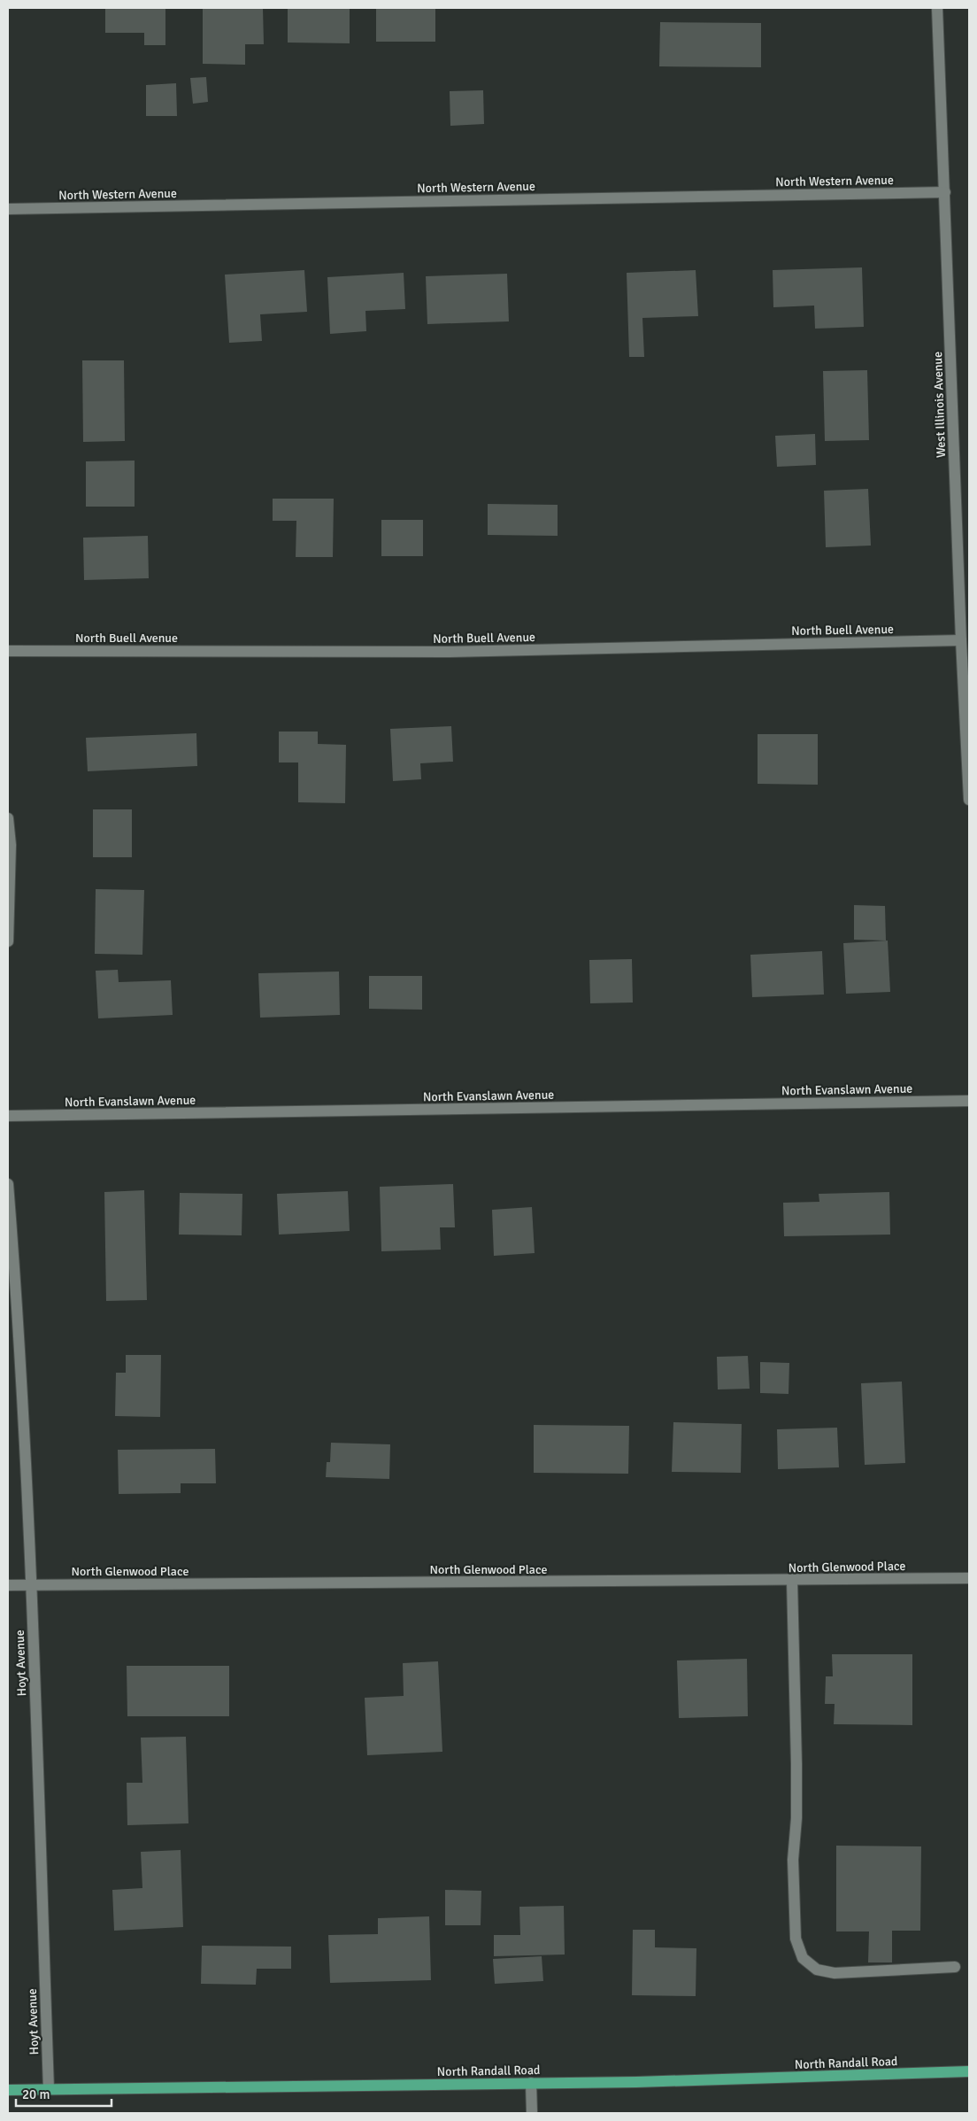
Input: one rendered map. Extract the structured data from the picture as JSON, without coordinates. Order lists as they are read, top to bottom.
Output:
{
  "streets": {
    "main road": ["North Randall Road"],
    "street": [
      "North Western Avenue",
      "West Illinois Avenue",
      "North Buell Avenue",
      "North Evanslawn Avenue",
      "North Glenwood Place",
      "Hoyt Avenue"
    ]
  },
  "crossings": [
    ["North Western Avenue", "West Illinois Avenue"],
    ["West Illinois Avenue", "North Buell Avenue"],
    ["North Glenwood Place", "Hoyt Avenue"],
    ["Hoyt Avenue", "North Randall Road"]
  ],
  "scale_bar": "20 m"
}
